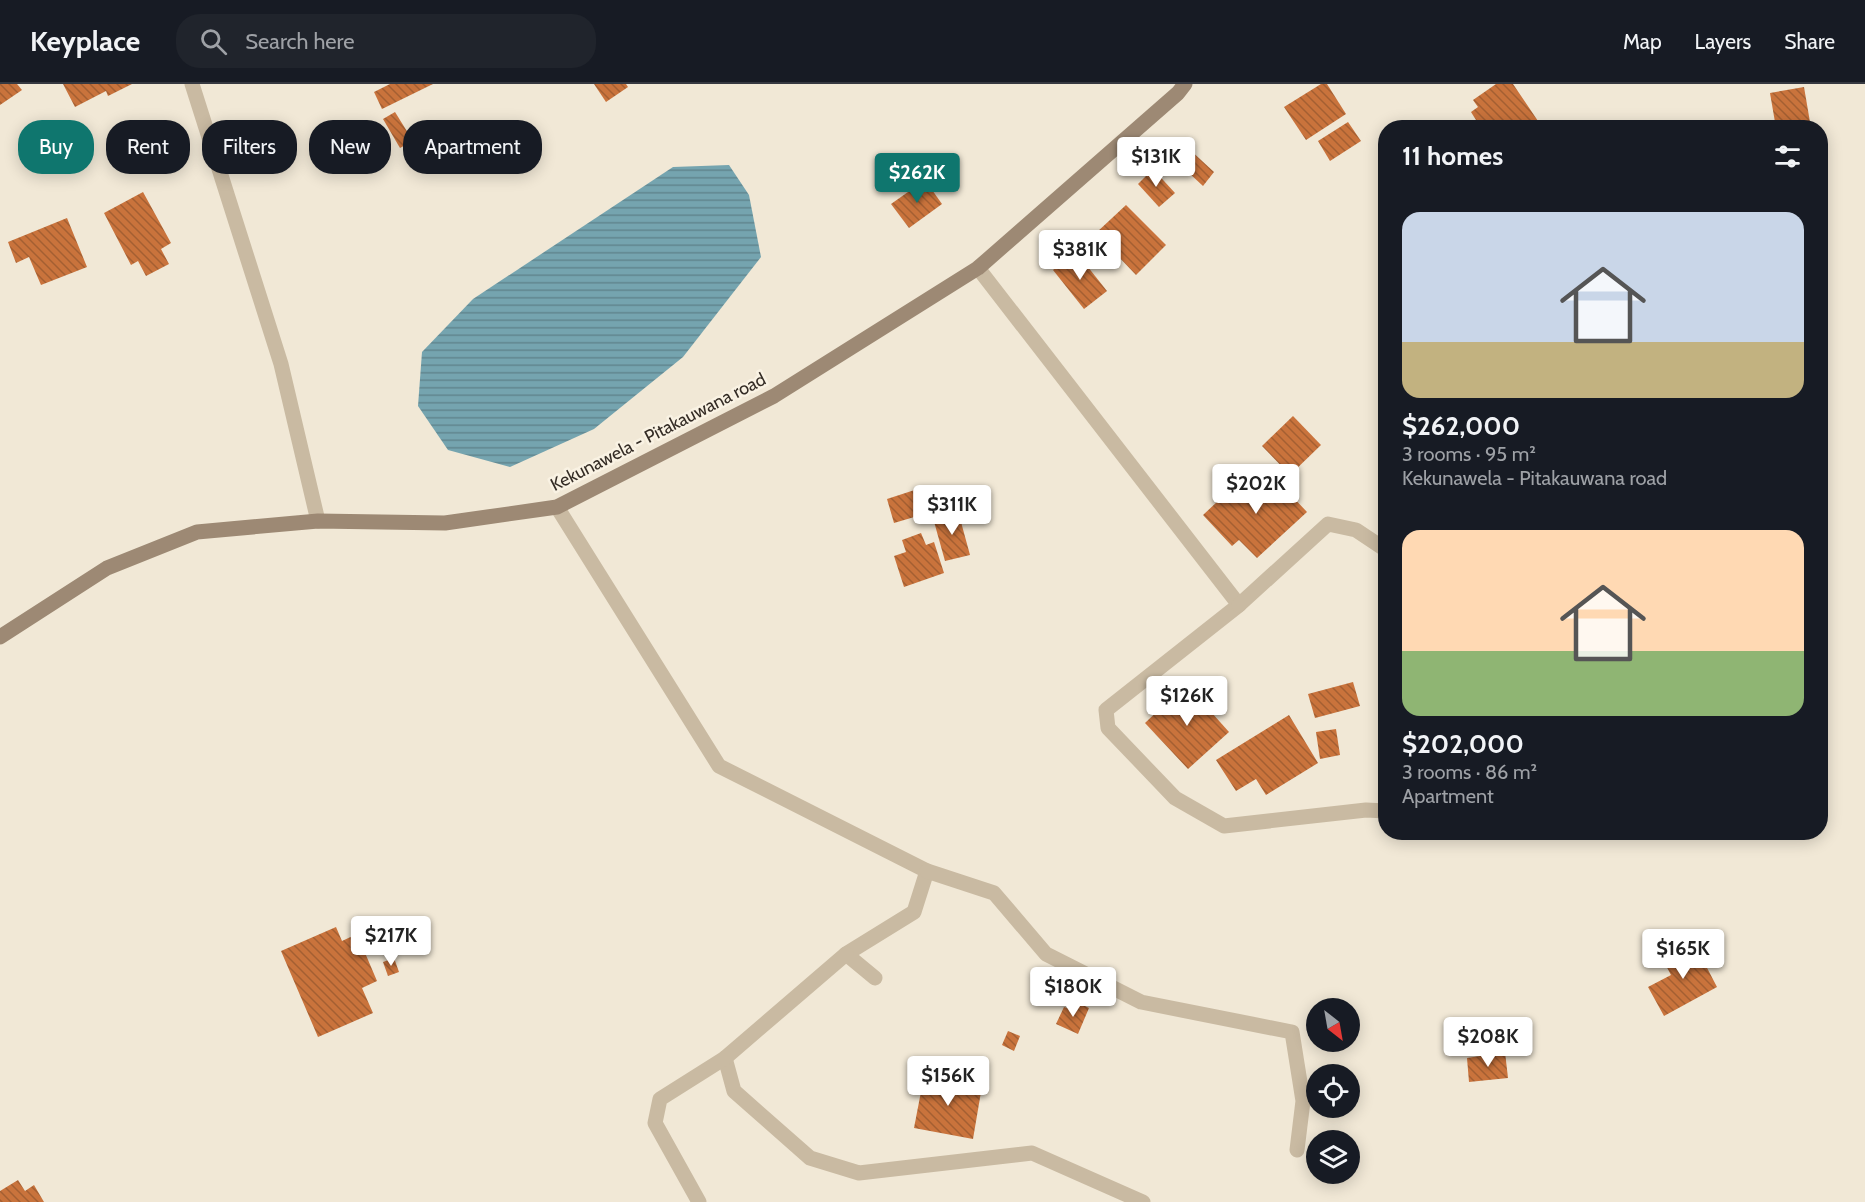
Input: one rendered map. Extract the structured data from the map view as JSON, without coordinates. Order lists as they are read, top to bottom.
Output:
{
  "streets": {
    "street": ["Kekunawela - Pitakauwana road"]
  },
  "north": "bottom right",
  "page": {
    "header": "Keyplace",
    "search": "Search here",
    "nav": ["Map", "Layers", "Share"],
    "chip": [
      "Buy",
      "Rent",
      "Filters",
      "New",
      "Apartment"
    ],
    "heading": "11 homes",
    "price": [
      "$131K",
      "$262K",
      "$381K",
      "$202K",
      "$311K",
      "$126K",
      "$217K",
      "$165K",
      "$180K",
      "$208K",
      "$156K"
    ],
    "list": [
      {
        "name": "$262,000",
        "note": "3 rooms · 95 m² · Kekunawela - Pitakauwana road"
      },
      {
        "name": "$202,000",
        "note": "3 rooms · 86 m² · Apartment"
      }
    ]
  }
}
